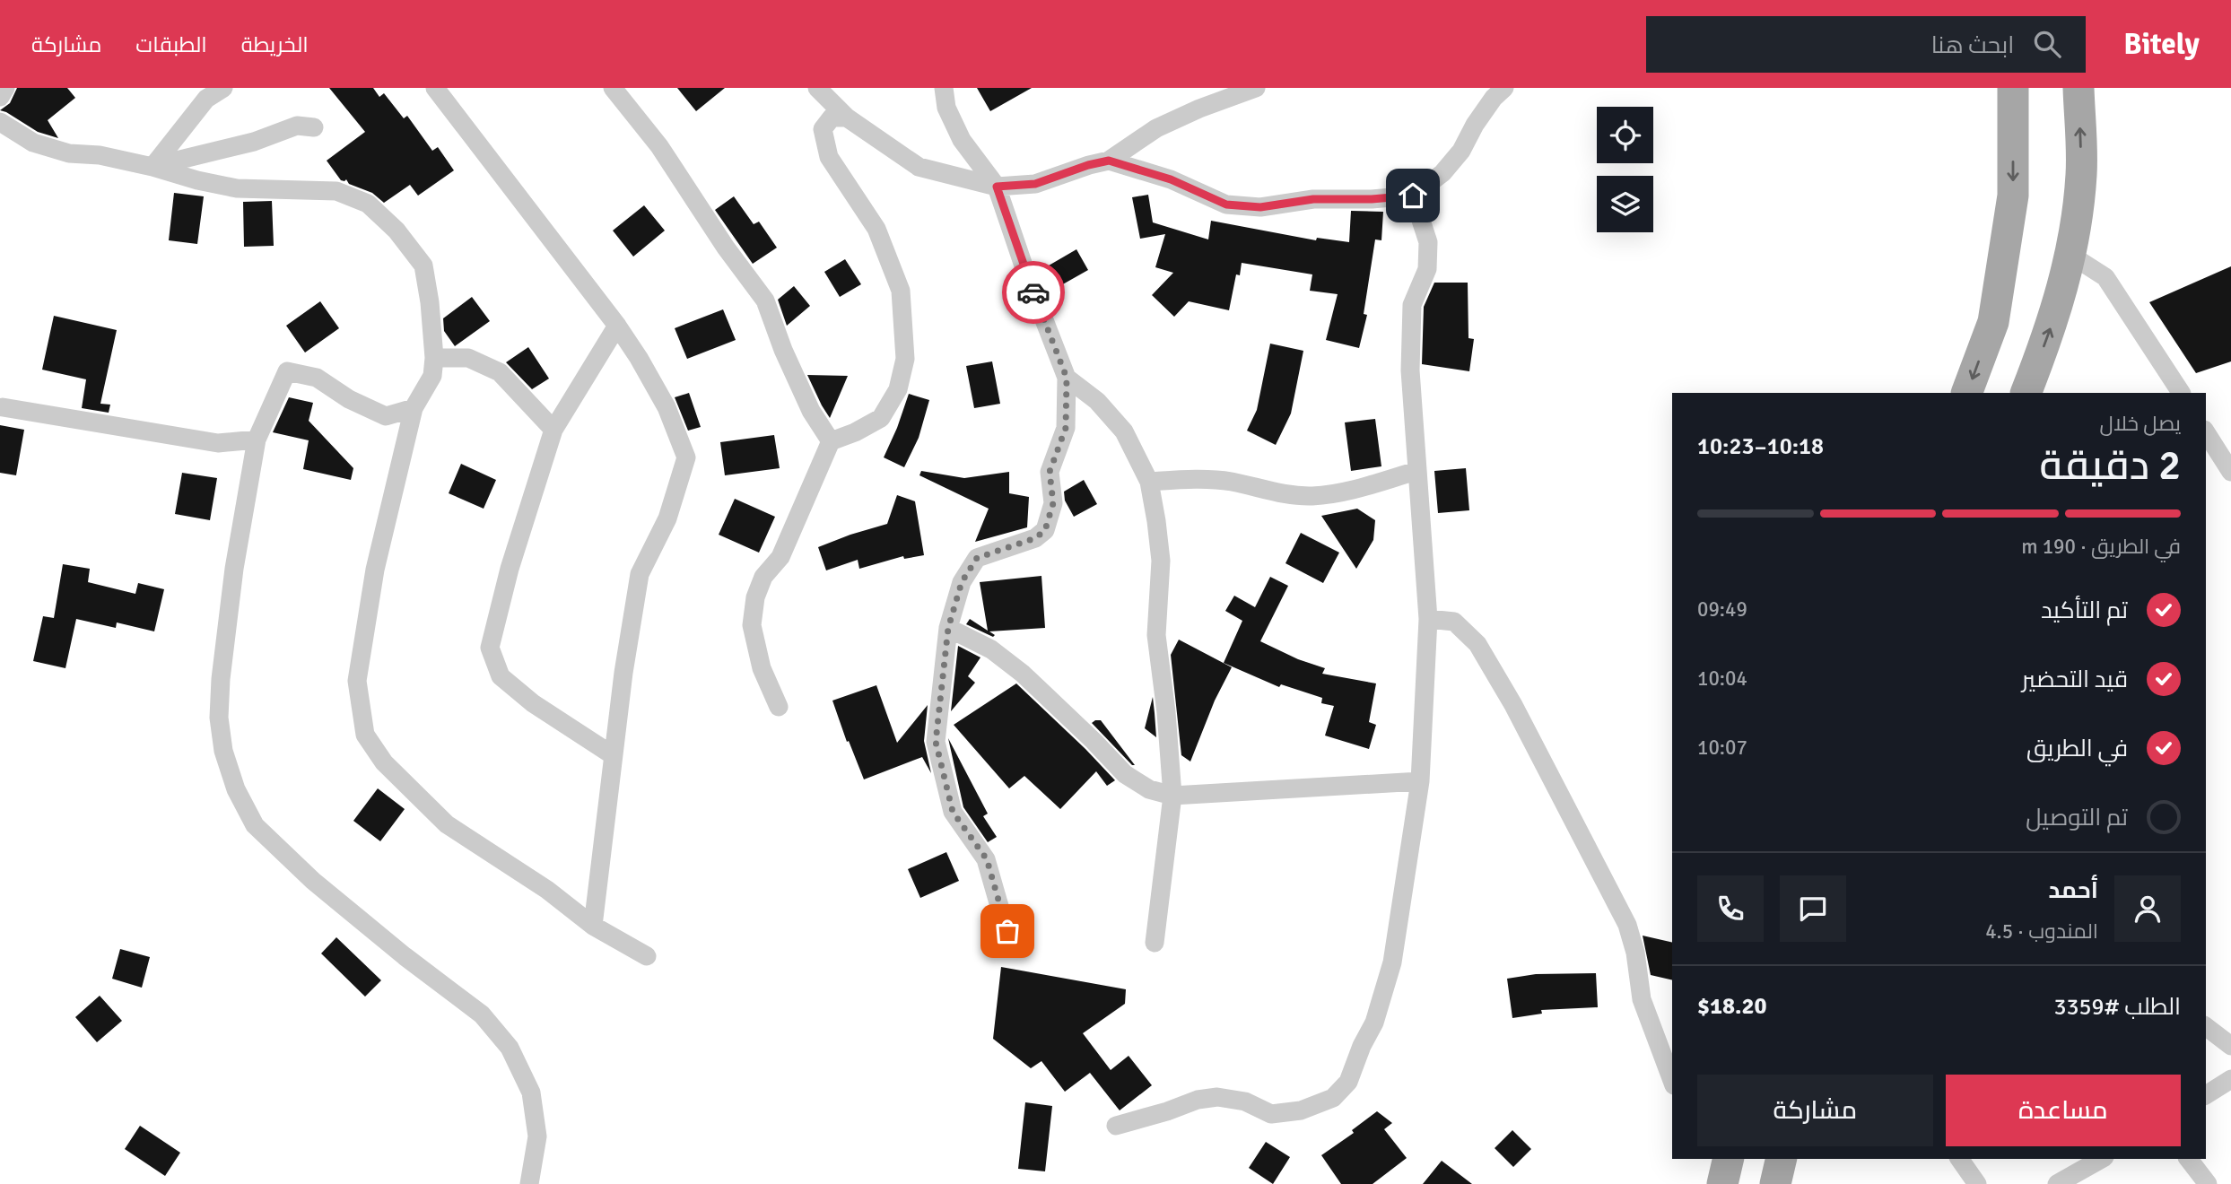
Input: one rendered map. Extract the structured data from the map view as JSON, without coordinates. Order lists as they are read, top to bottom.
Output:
{
  "page": {
    "header": "Bitely",
    "search": "ابحث هنا",
    "nav": ["الخريطة", "الطبقات", "مشاركة"],
    "heading": ["2 دقيقة", "يصل خلال", "10:18–10:23"],
    "panel": [
      "أحمد",
      "المندوب · 4.5",
      "الطلب #3359",
      "$18.20"
    ],
    "bar": "في الطريق · 190 m",
    "list": [
      ["تم التأكيد", "09:49"],
      ["قيد التحضير", "10:04"],
      ["في الطريق", "10:07"],
      "تم التوصيل"
    ],
    "buttons": ["مساعدة", "مشاركة"]
  }
}
